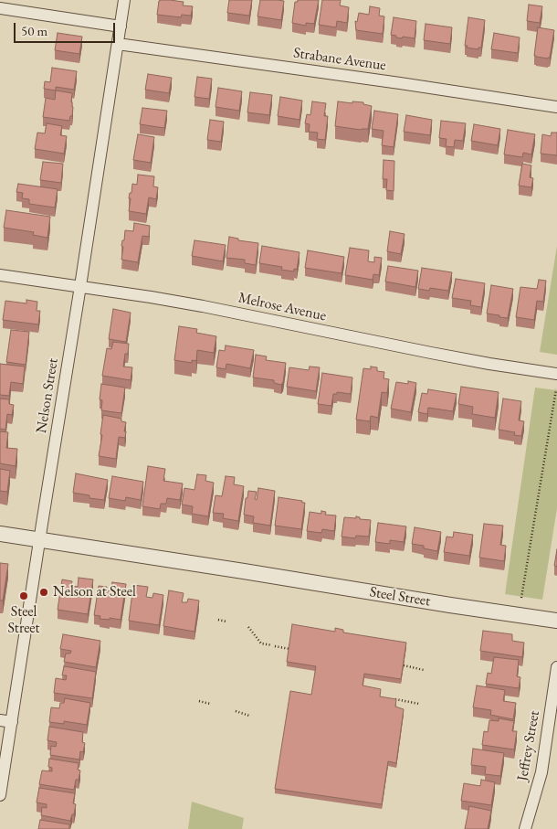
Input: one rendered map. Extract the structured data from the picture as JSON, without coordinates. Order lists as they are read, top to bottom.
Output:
{
  "streets": {
    "street": [
      "Strabane Avenue",
      "Melrose Avenue",
      "Nelson Street",
      "Steel Street",
      "Jeffrey Street"
    ]
  },
  "crossings": [
    ["Strabane Avenue", "Nelson Street"],
    ["Melrose Avenue", "Nelson Street"],
    ["Nelson Street", "Steel Street"]
  ],
  "places": ["Nelson at Steel", "Steel Street"],
  "scale_bar": "50 m"
}
